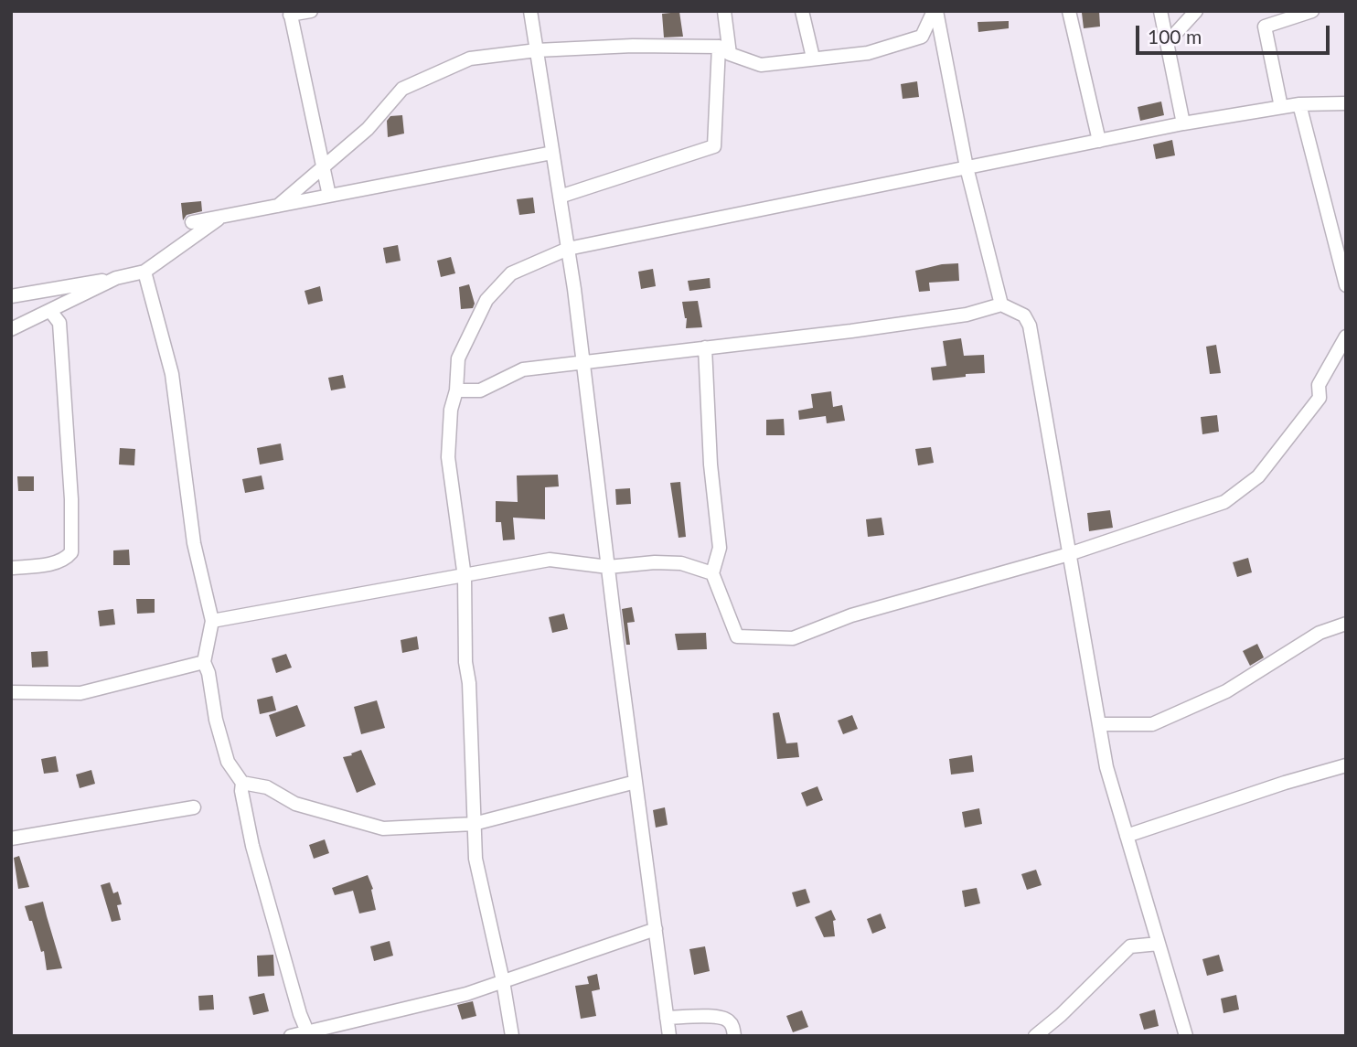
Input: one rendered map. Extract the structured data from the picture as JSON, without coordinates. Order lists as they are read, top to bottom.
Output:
{
  "scale_bar": "100 m"
}
